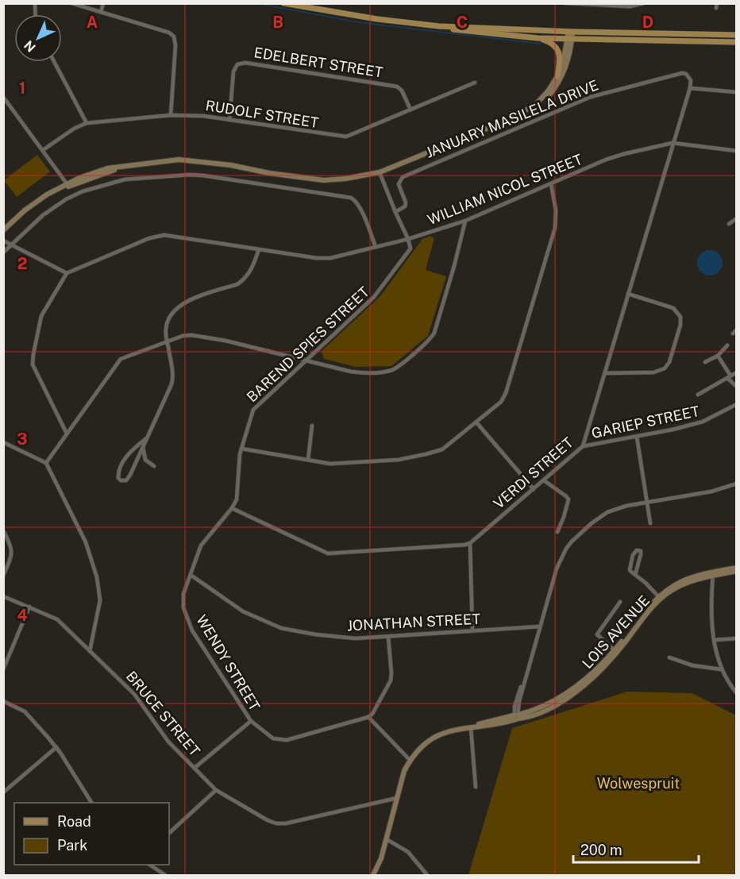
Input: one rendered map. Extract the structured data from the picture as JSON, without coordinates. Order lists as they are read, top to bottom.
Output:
{
  "streets": {
    "main road": ["JANUARY MASILELA DRIVE", "LOIS AVENUE"],
    "street": [
      "EDELBERT STREET",
      "RUDOLF STREET",
      "WILLIAM NICOL STREET",
      "BAREND SPIES STREET",
      "GARIEP STREET",
      "VERDI STREET",
      "JONATHAN STREET",
      "WENDY STREET",
      "BRUCE STREET"
    ]
  },
  "crossings": [
    ["EDELBERT STREET", "RUDOLF STREET"],
    ["JANUARY MASILELA DRIVE", "VERDI STREET"],
    ["WILLIAM NICOL STREET", "BAREND SPIES STREET"],
    ["WILLIAM NICOL STREET", "VERDI STREET"],
    ["BAREND SPIES STREET", "JONATHAN STREET"],
    ["BAREND SPIES STREET", "WENDY STREET"],
    ["GARIEP STREET", "VERDI STREET"],
    ["JONATHAN STREET", "WENDY STREET"],
    ["LOIS AVENUE", "BRUCE STREET"]
  ],
  "parks": ["Wolwespruit"],
  "legend": ["Road", "Park"],
  "scale_bar": "200 m",
  "north": "bottom left",
  "grid": {
    "columns": [
      "A",
      "B",
      "C",
      "D"
    ],
    "rows": [
      "1",
      "2",
      "3",
      "4"
    ]
  }
}
